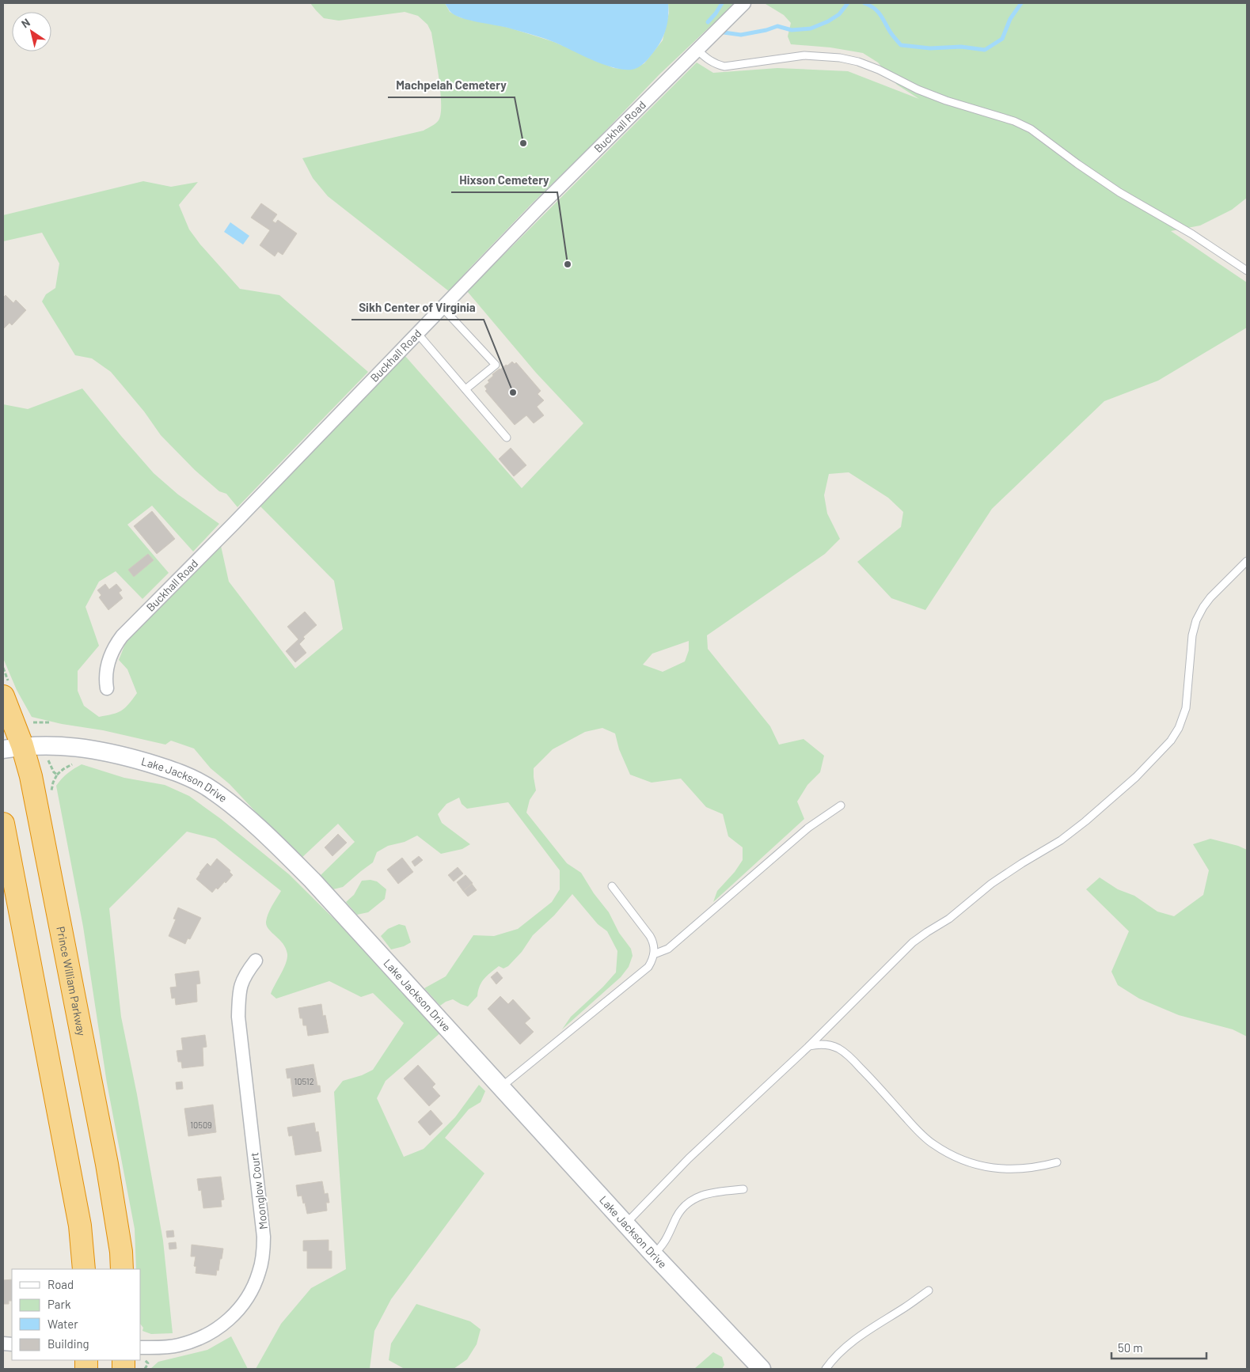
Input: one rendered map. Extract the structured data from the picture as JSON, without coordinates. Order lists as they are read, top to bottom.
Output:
{
  "streets": {
    "highway": ["Prince William Parkway"],
    "street": ["Buckhall Road", "Lake Jackson Drive", "Moonglow Court"]
  },
  "crossings": [
    ["Lake Jackson Drive", "Prince William Parkway"]
  ],
  "places": ["Machpelah Cemetery", "Hixson Cemetery", "Sikh Center of Virginia"],
  "house_numbers": ["10512", "10509"],
  "legend": [
    "Road",
    "Park",
    "Water",
    "Building"
  ],
  "scale_bar": "50 m",
  "north": "top left"
}
